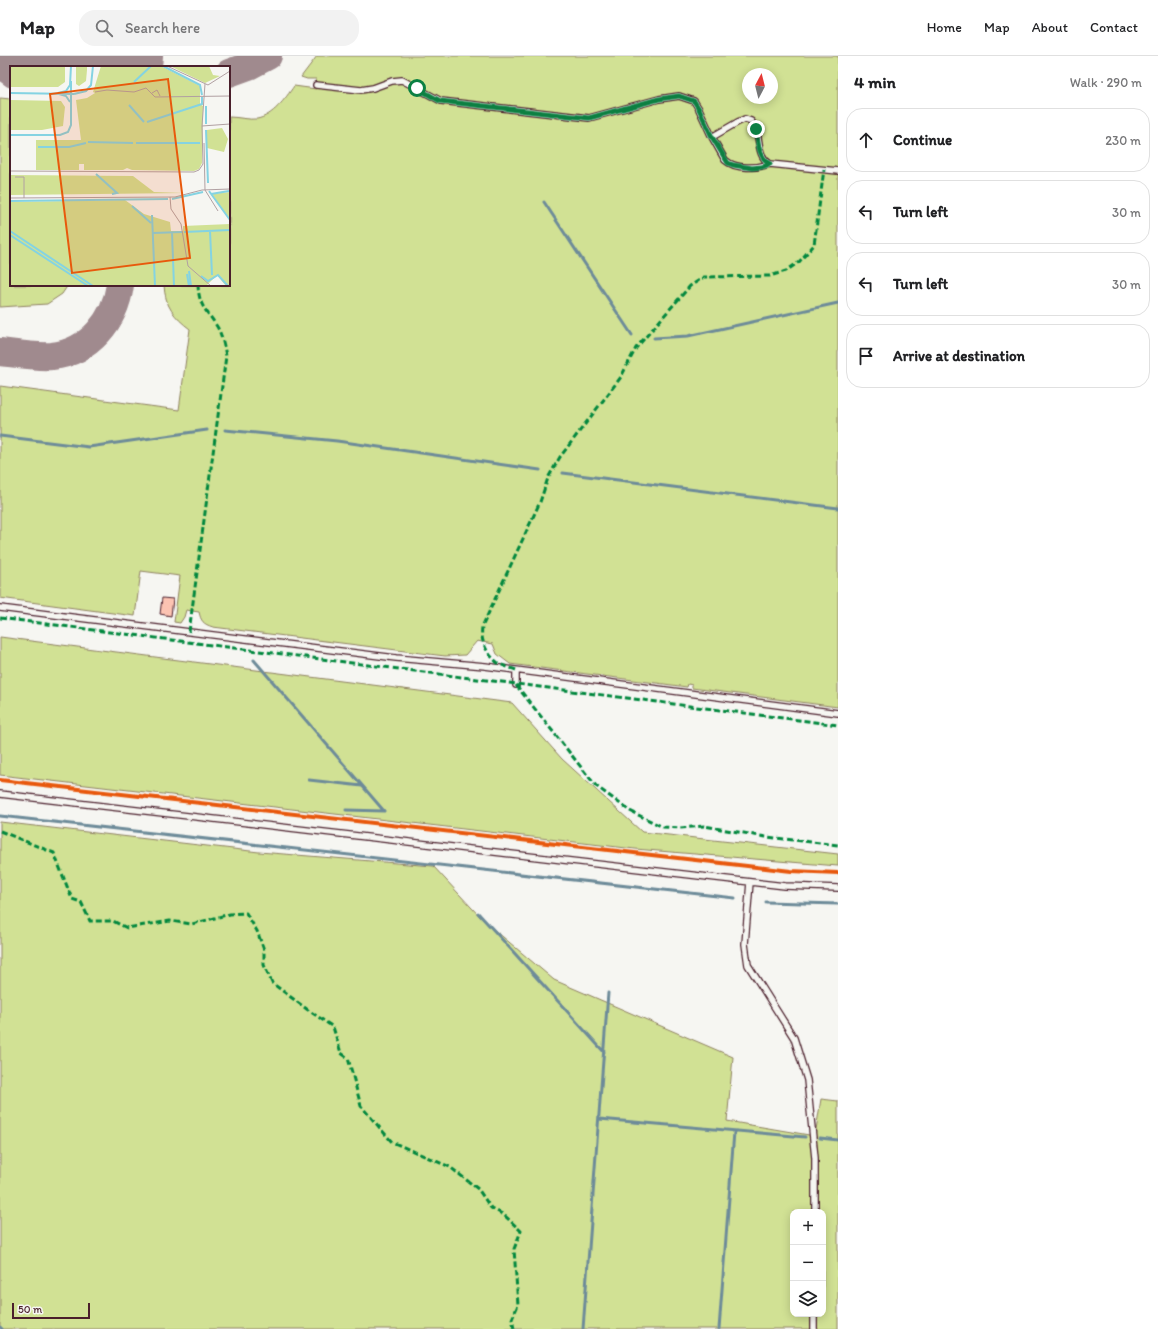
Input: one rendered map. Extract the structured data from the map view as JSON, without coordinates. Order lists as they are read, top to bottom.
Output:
{
  "scale_bar": "50 m",
  "north": "top",
  "page": {
    "header": "Map",
    "search": "Search here",
    "nav": [
      "Home",
      "Map",
      "About",
      "Contact"
    ],
    "heading": ["4 min", "Walk · 290 m"],
    "list": [
      ["Continue", "230 m"],
      ["Turn left", "30 m"],
      ["Turn left", "30 m"],
      "Arrive at destination"
    ],
    "map_buttons": ["+", "−"],
    "scale": "50 m"
  }
}
